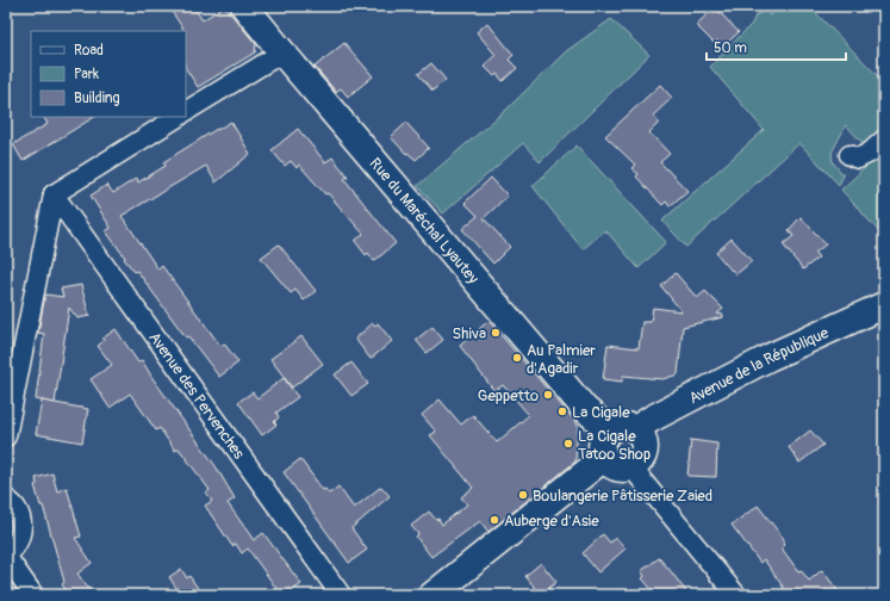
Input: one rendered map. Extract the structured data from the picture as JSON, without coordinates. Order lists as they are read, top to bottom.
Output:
{
  "streets": {
    "main road": ["Rue du Maréchal Lyautey", "Avenue de la République"],
    "street": ["Avenue des Pervenches"]
  },
  "crossings": [
    ["Rue du Maréchal Lyautey", "Avenue de la République"]
  ],
  "places": [
    "Shiva",
    "Au Palmier d'Agadir",
    "Geppetto",
    "La Cigale",
    "La Cigale Tatoo Shop",
    "Boulangerie Pâtisserie Zaied",
    "Auberge d'Asie"
  ],
  "legend": ["Road", "Park", "Building"],
  "scale_bar": "50 m"
}
